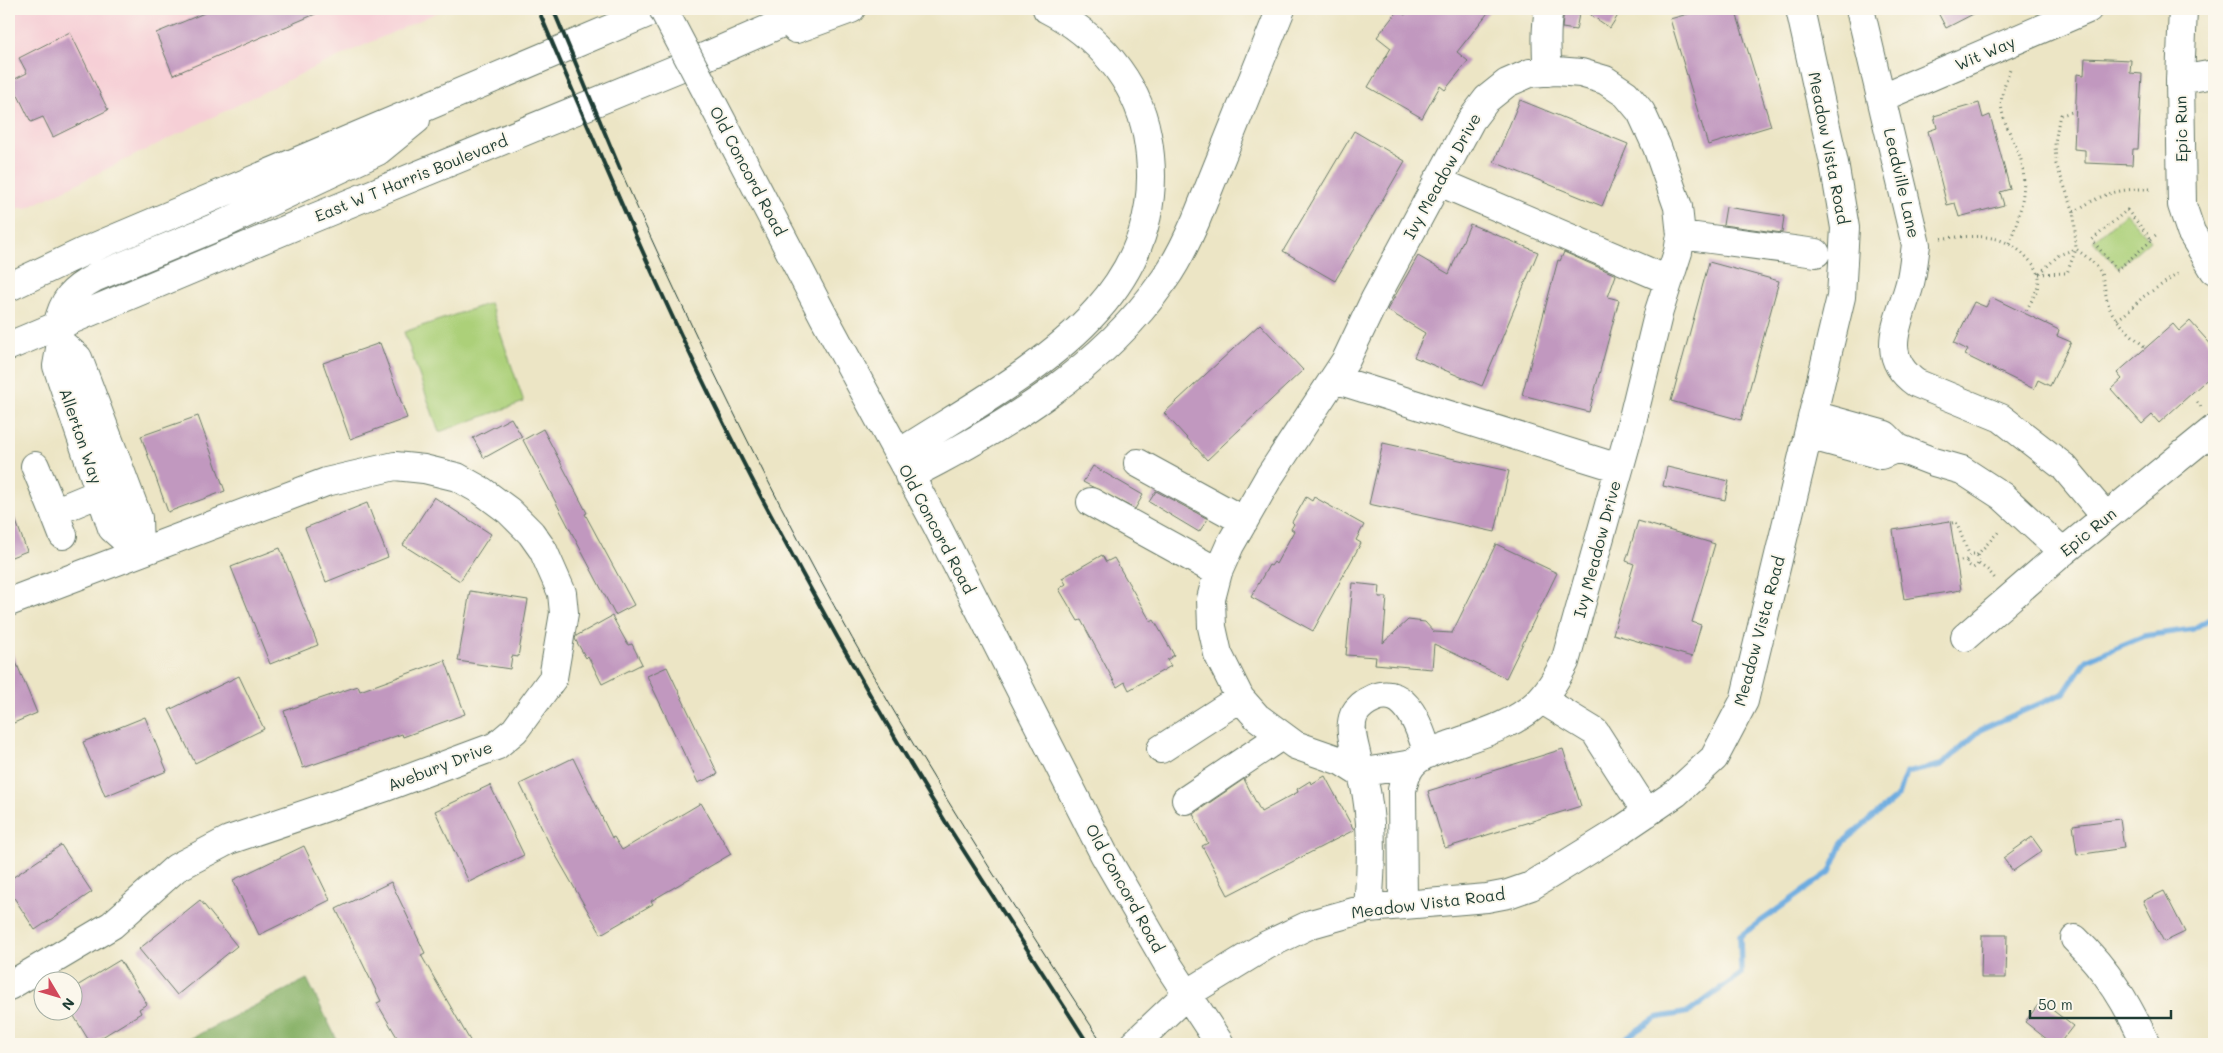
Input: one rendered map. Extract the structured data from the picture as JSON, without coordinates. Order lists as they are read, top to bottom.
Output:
{
  "streets": {
    "street": [
      "Wit Way",
      "Epic Run",
      "Meadow Vista Road",
      "Old Concord Road",
      "Ivy Meadow Drive",
      "East W T Harris Boulevard",
      "Leadville Lane",
      "Allerton Way",
      "Avebury Drive"
    ]
  },
  "crossings": [
    ["Wit Way", "Leadville Lane"],
    ["Epic Run", "Leadville Lane"],
    ["Meadow Vista Road", "Old Concord Road"],
    ["East W T Harris Boulevard", "Allerton Way"],
    ["Allerton Way", "Avebury Drive"]
  ],
  "scale_bar": "50 m",
  "north": "bottom right"
}
